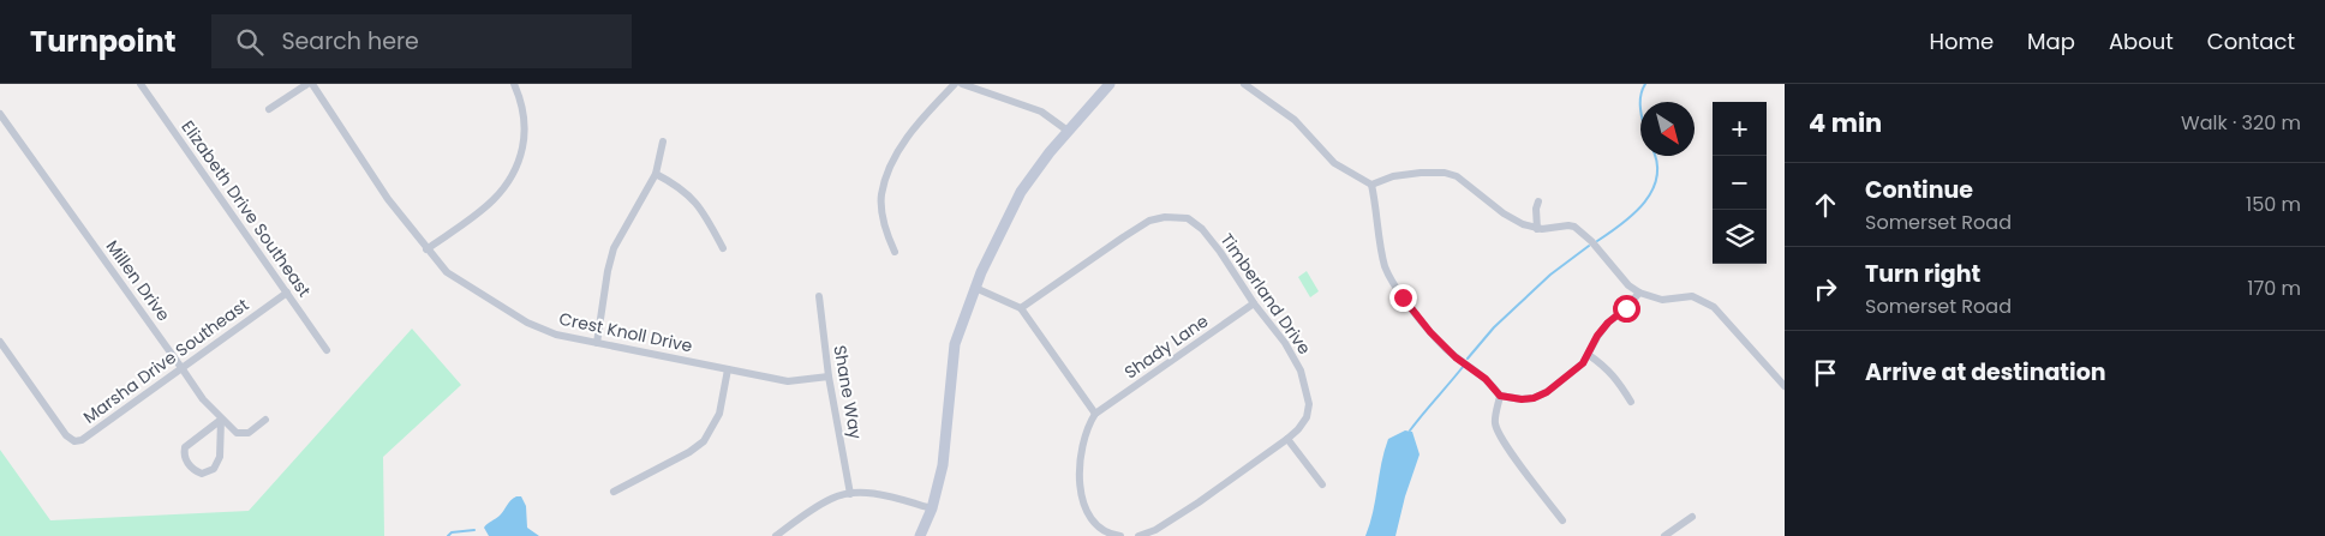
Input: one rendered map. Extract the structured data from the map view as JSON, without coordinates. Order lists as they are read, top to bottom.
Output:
{
  "streets": {
    "street": [
      "Elizabeth Drive Southeast",
      "Millen Drive",
      "Timberland Drive",
      "Crest Knoll Drive",
      "Shady Lane",
      "Marsha Drive Southeast",
      "Shane Way"
    ]
  },
  "crossings": [
    ["Elizabeth Drive Southeast", "Marsha Drive Southeast"],
    ["Millen Drive", "Marsha Drive Southeast"],
    ["Timberland Drive", "Shady Lane"],
    ["Crest Knoll Drive", "Shane Way"]
  ],
  "north": "bottom right",
  "page": {
    "header": "Turnpoint",
    "search": "Search here",
    "nav": [
      "Home",
      "Map",
      "About",
      "Contact"
    ],
    "heading": ["4 min", "Walk · 320 m"],
    "map_buttons": ["+", "−"],
    "list": [
      ["Continue", "Somerset Road", "150 m"],
      ["Turn right", "Somerset Road", "170 m"],
      "Arrive at destination"
    ]
  }
}
